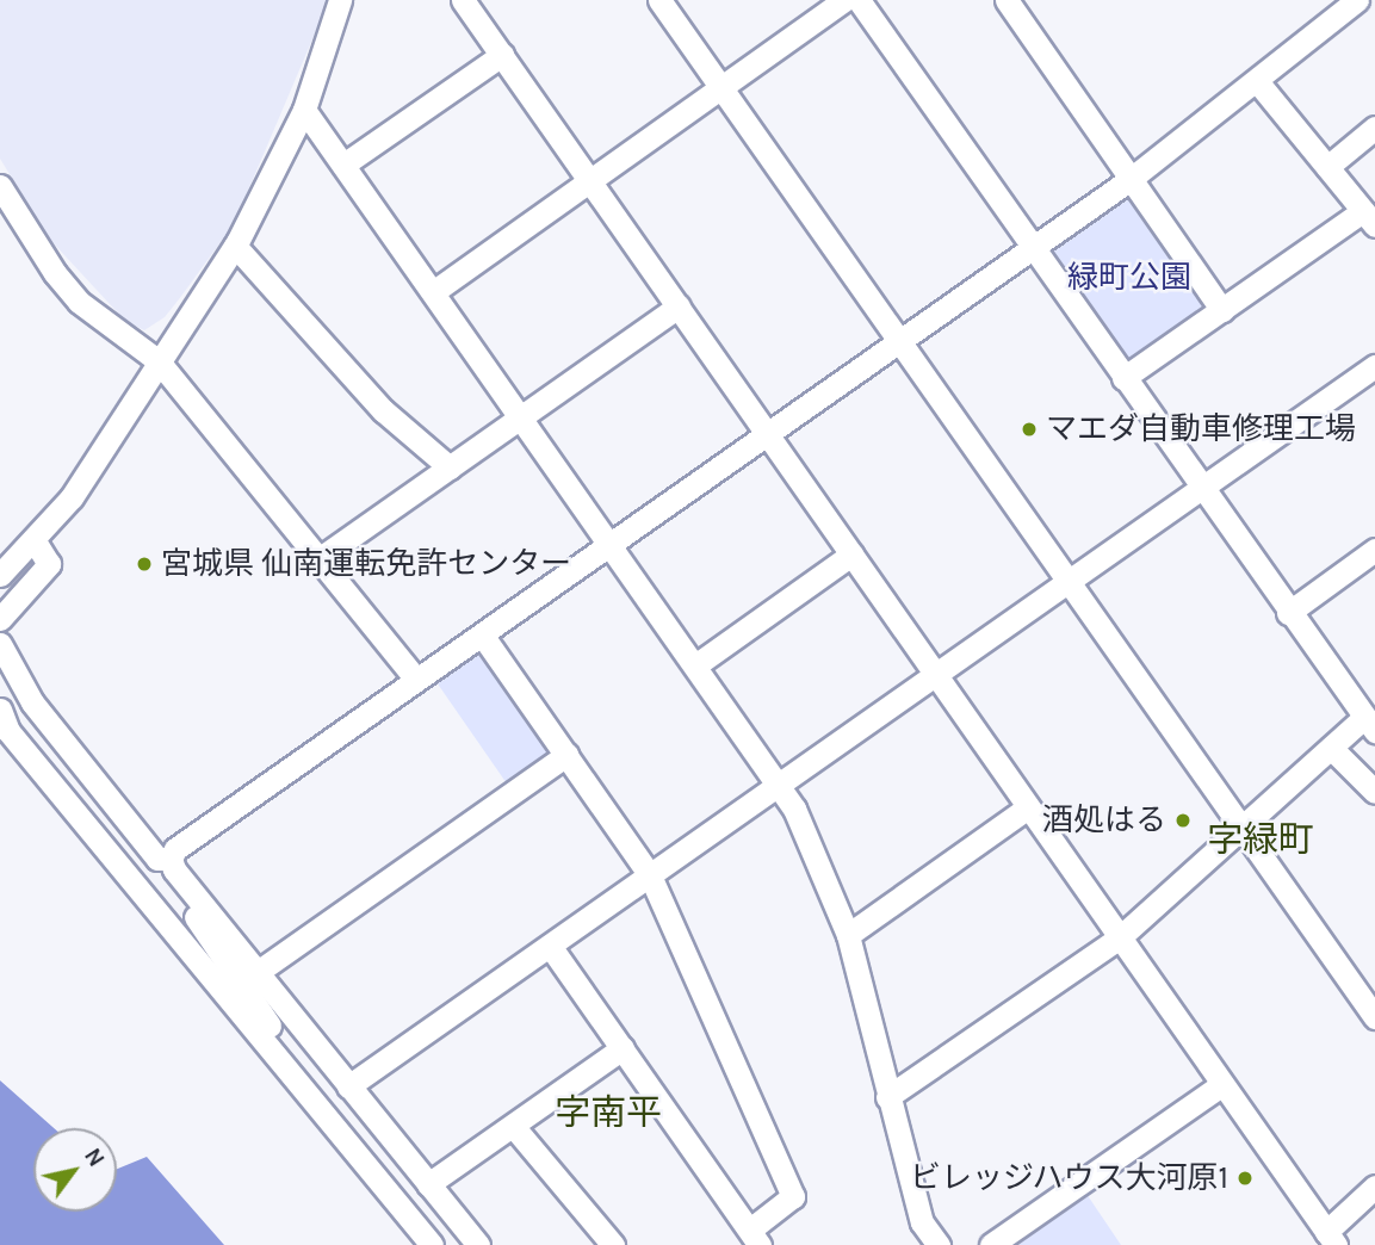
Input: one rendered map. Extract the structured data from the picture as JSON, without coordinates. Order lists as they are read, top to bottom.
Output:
{
  "districts": ["字緑町", "字南平"],
  "parks": ["緑町公園"],
  "places": [
    "マエダ自動車修理工場",
    "宮城県 仙南運転免許センター",
    "酒処はる",
    "ビレッジハウス大河原1"
  ],
  "north": "top right"
}
